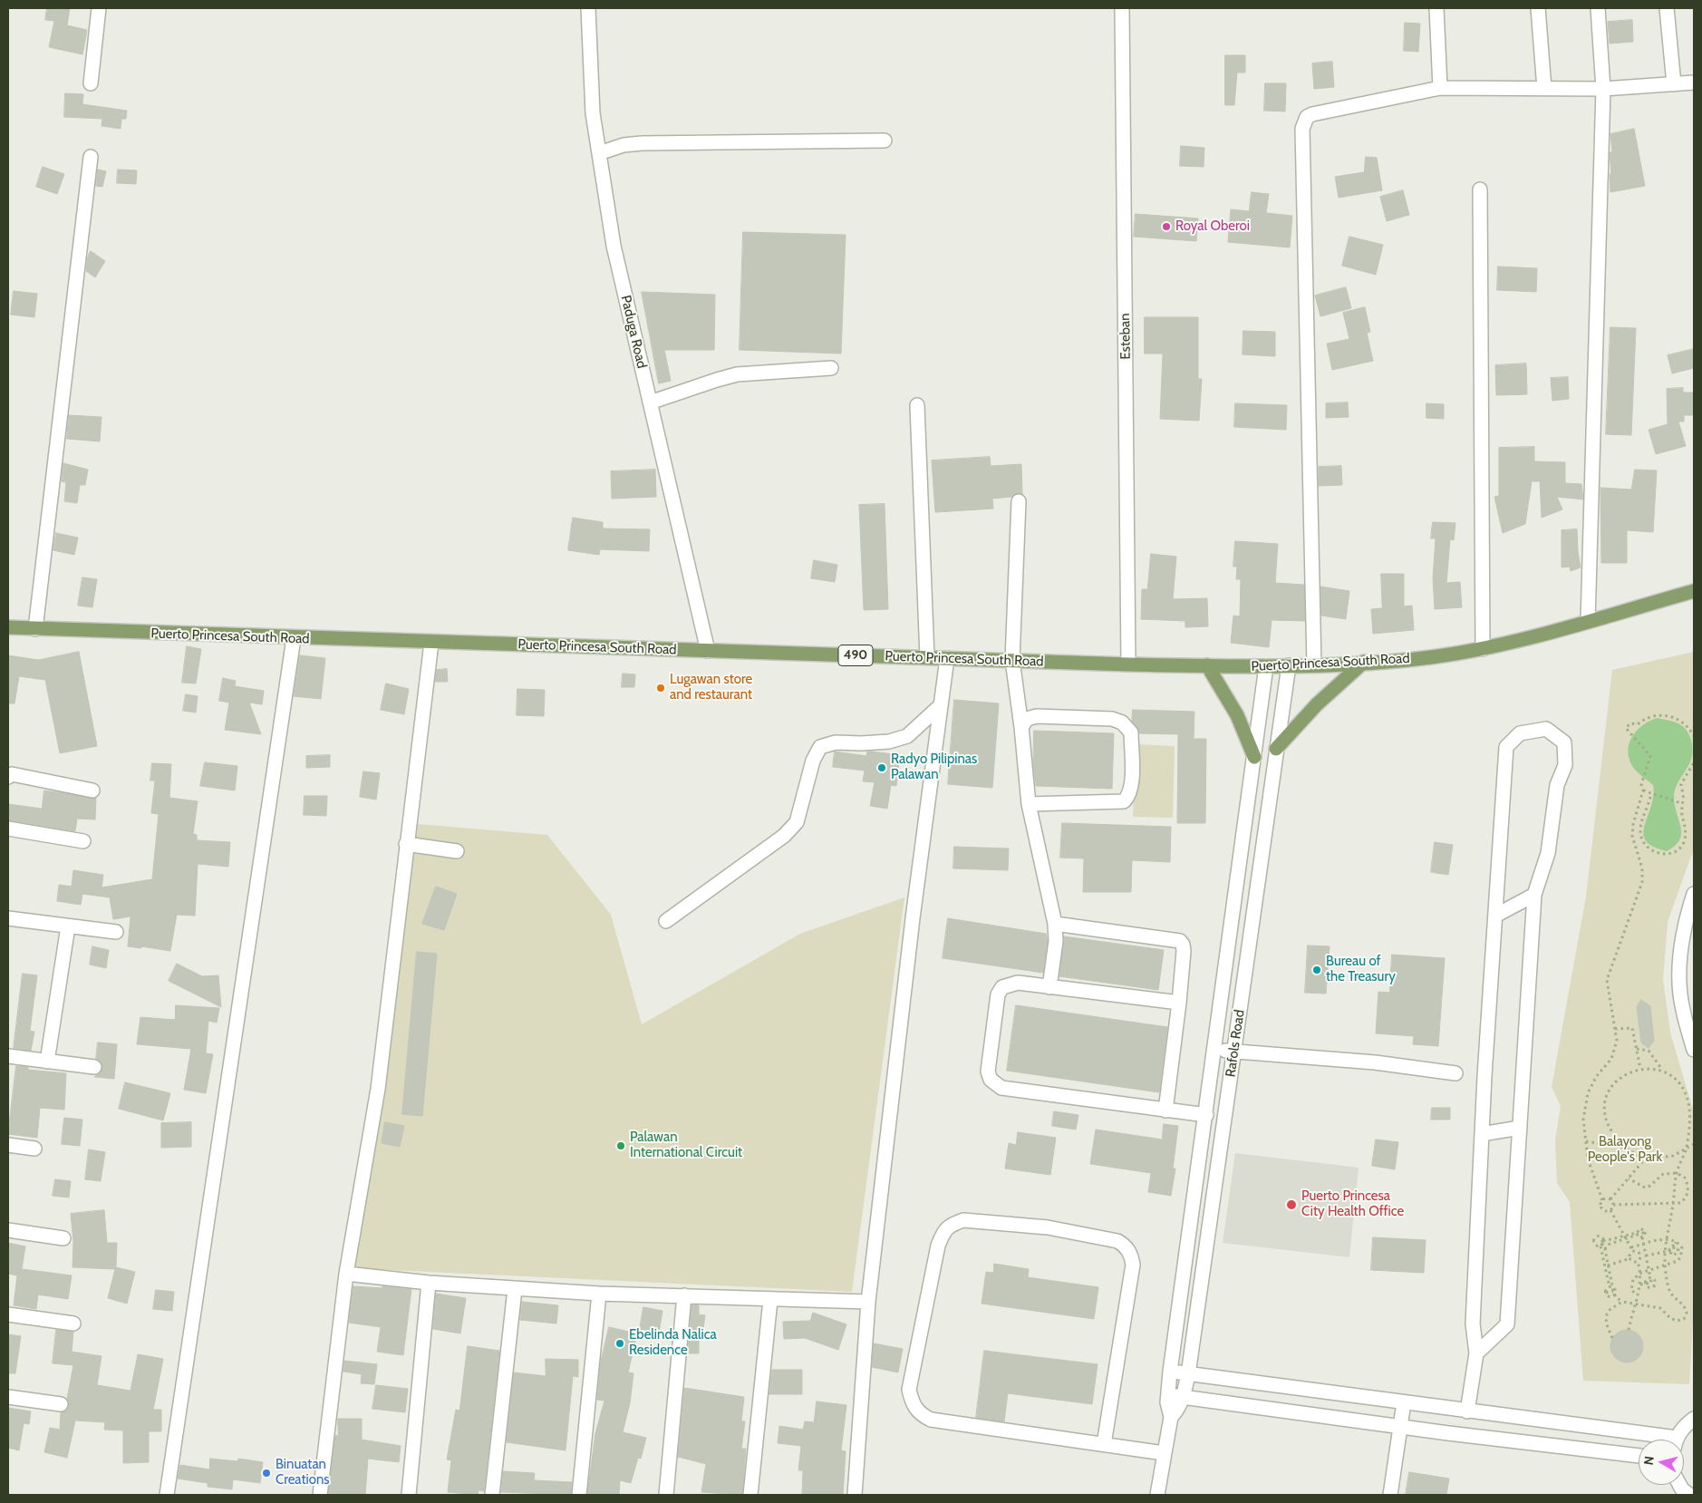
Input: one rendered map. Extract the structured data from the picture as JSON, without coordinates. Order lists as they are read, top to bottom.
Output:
{
  "streets": {
    "main road": ["Puerto Princesa South Road", "490"],
    "street": ["Paduga Road", "Esteban", "Rafols Road"]
  },
  "crossings": [
    ["Paduga Road", "Puerto Princesa South Road"],
    ["Esteban", "Puerto Princesa South Road"],
    ["Puerto Princesa South Road", "Rafols Road"]
  ],
  "parks": ["Balayong People's Park"],
  "places": [
    "Royal Oberoi",
    "Lugawan store and restaurant",
    "Radyo Pilipinas Palawan",
    "Bureau of the Treasury",
    "Palawan International Circuit",
    "Puerto Princesa City Health Office",
    "Ebelinda Nalica Residence",
    "Binuatan Creations"
  ],
  "north": "left"
}
